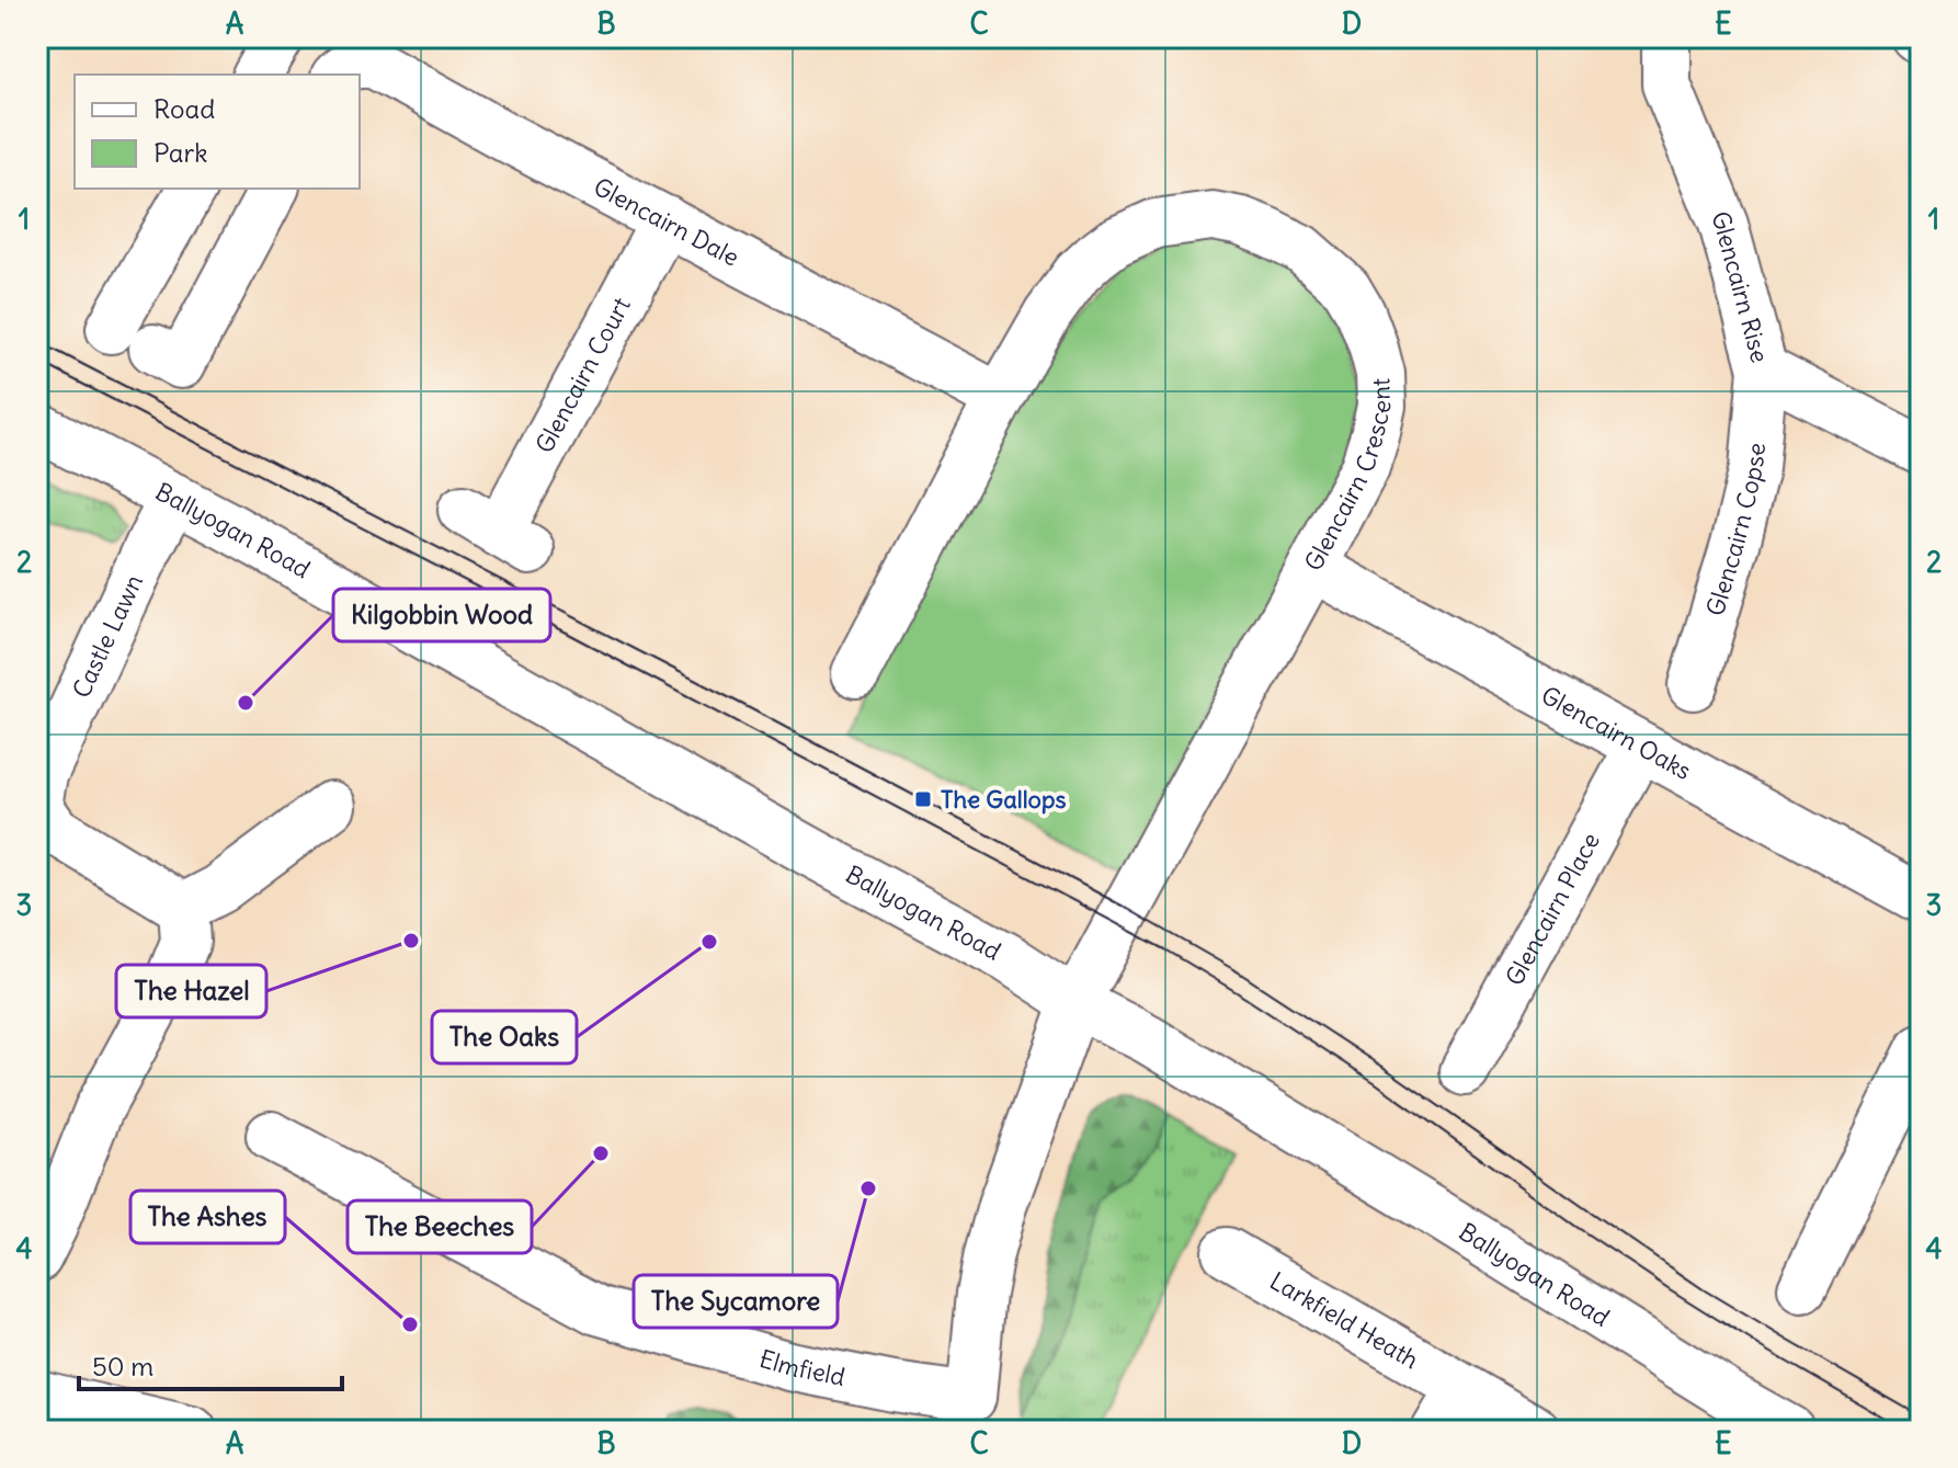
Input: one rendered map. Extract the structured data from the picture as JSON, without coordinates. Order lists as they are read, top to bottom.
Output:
{
  "streets": {
    "street": [
      "Glencairn Dale",
      "Glencairn Rise",
      "Glencairn Court",
      "Glencairn Crescent",
      "Glencairn Copse",
      "Ballyogan Road",
      "Castle Lawn",
      "Glencairn Oaks",
      "Glencairn Place",
      "Larkfield Heath",
      "Elmfield"
    ]
  },
  "crossings": [
    ["Glencairn Dale", "Glencairn Court"],
    ["Glencairn Dale", "Glencairn Crescent"],
    ["Glencairn Rise", "Glencairn Copse"],
    ["Glencairn Crescent", "Ballyogan Road"],
    ["Glencairn Crescent", "Glencairn Oaks"],
    ["Glencairn Crescent", "Elmfield"],
    ["Ballyogan Road", "Castle Lawn"],
    ["Ballyogan Road", "Elmfield"],
    ["Glencairn Oaks", "Glencairn Place"]
  ],
  "places": {
    "other": [
      "Kilgobbin Wood",
      "The Hazel",
      "The Oaks",
      "The Beeches",
      "The Sycamore",
      "The Ashes"
    ],
    "transit": ["The Gallops"]
  },
  "legend": ["Road", "Park"],
  "scale_bar": "50 m",
  "grid": {
    "columns": [
      "A",
      "B",
      "C",
      "D",
      "E"
    ],
    "rows": [
      "1",
      "2",
      "3",
      "4"
    ]
  }
}
